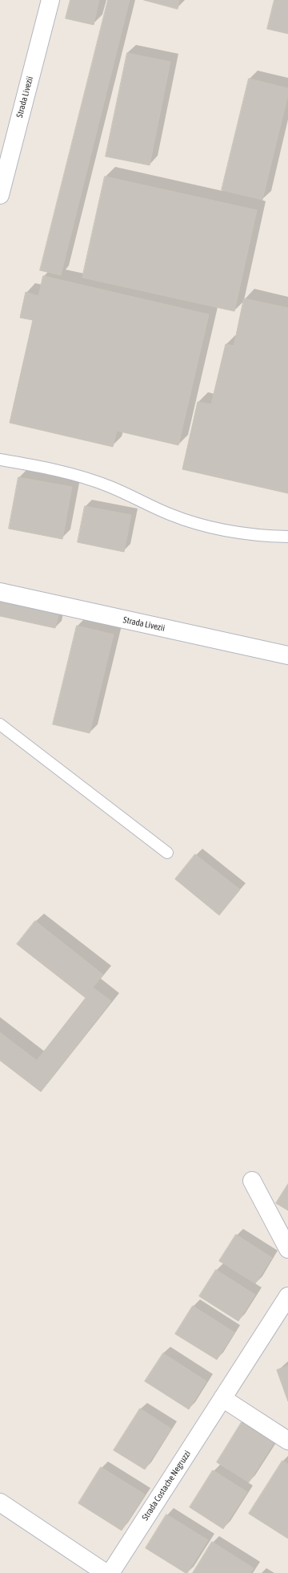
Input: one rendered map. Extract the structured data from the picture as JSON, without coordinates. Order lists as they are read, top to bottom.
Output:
{
  "streets": {
    "street": ["Strada Livezii", "Strada Costache Negruzzi"]
  }
}
